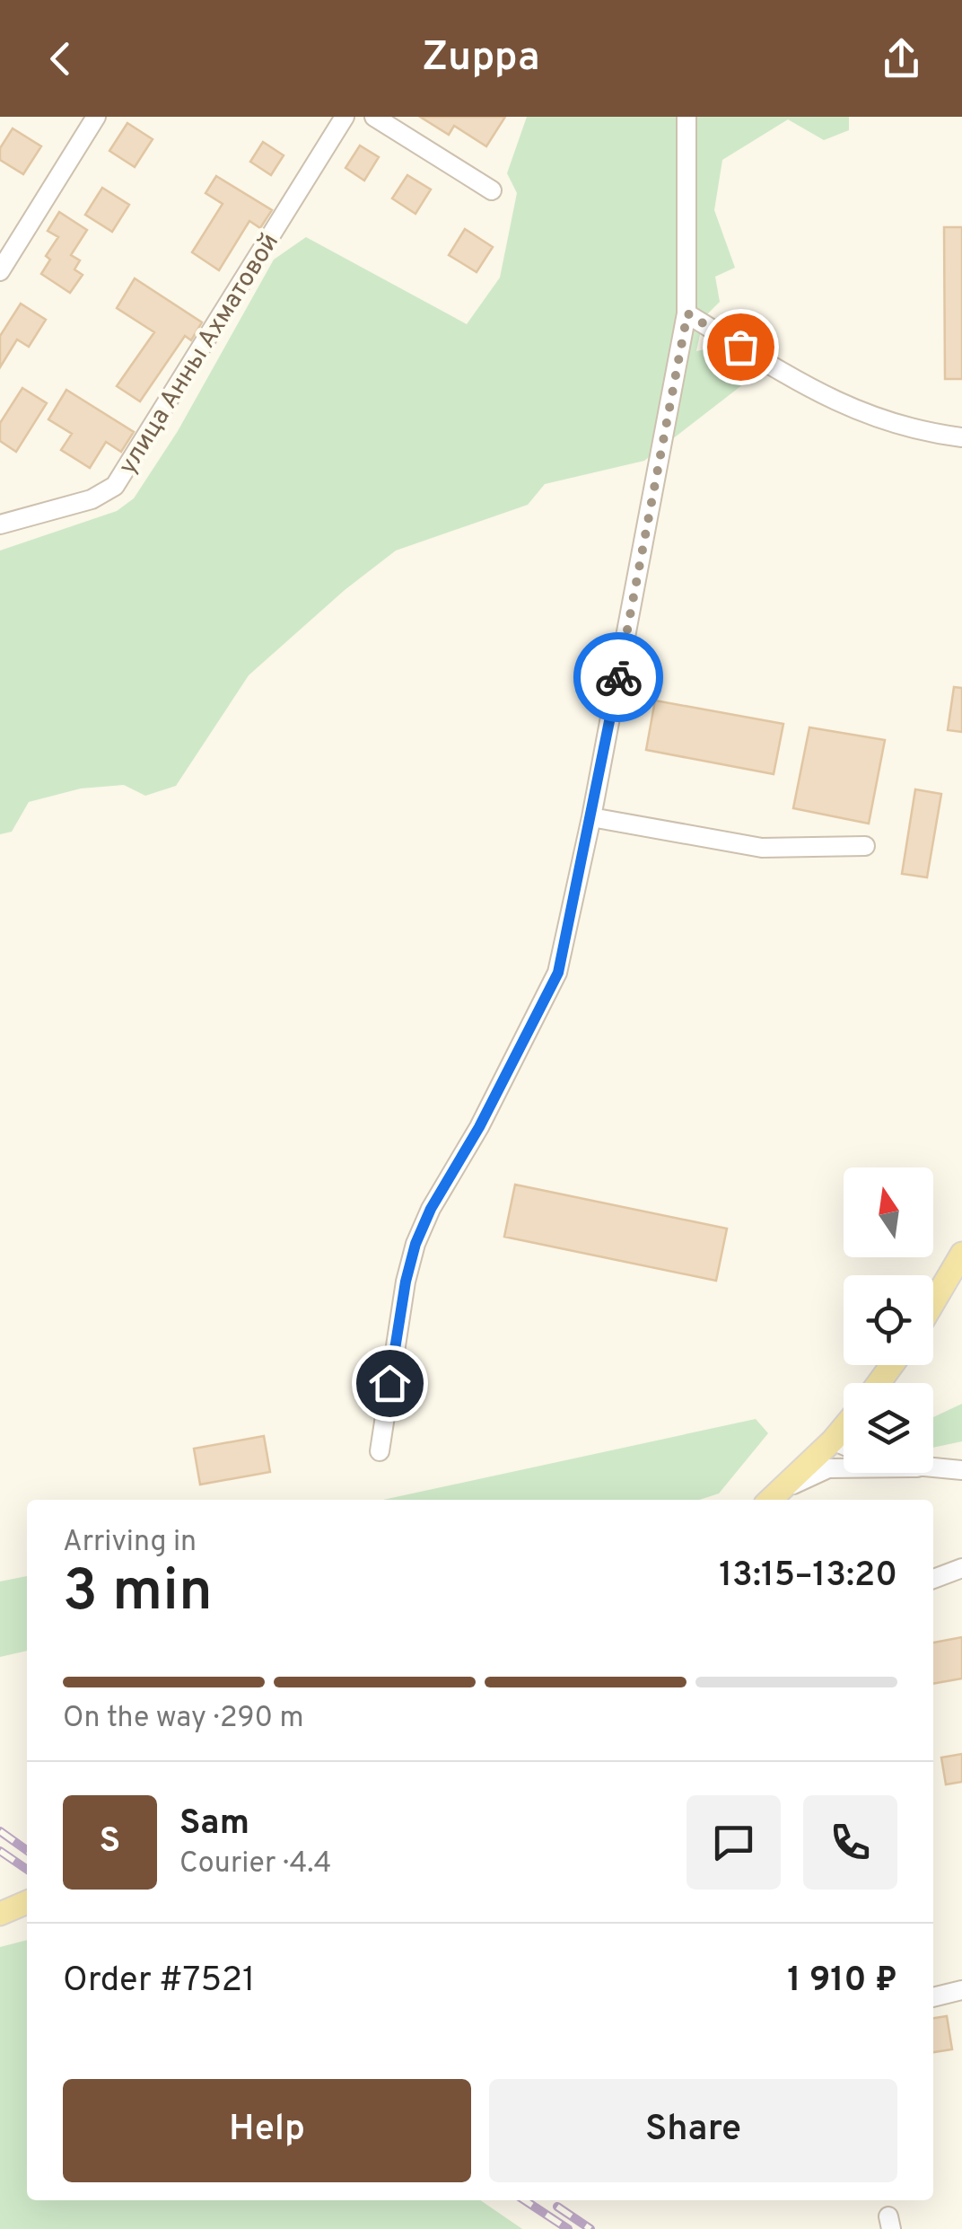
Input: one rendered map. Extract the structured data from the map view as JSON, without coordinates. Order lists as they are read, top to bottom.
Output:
{
  "streets": {
    "street": ["улица Анны Ахматовой"]
  },
  "north": "top",
  "page": {
    "header": "Zuppa",
    "heading": ["3 min", "Arriving in", "13:15–13:20"],
    "panel": [
      "Sam",
      "Courier · 4.4",
      "Order #7521",
      "1 910 ₽"
    ],
    "bar": "On the way · 290 m",
    "round": "S",
    "buttons": ["Help", "Share"]
  }
}
